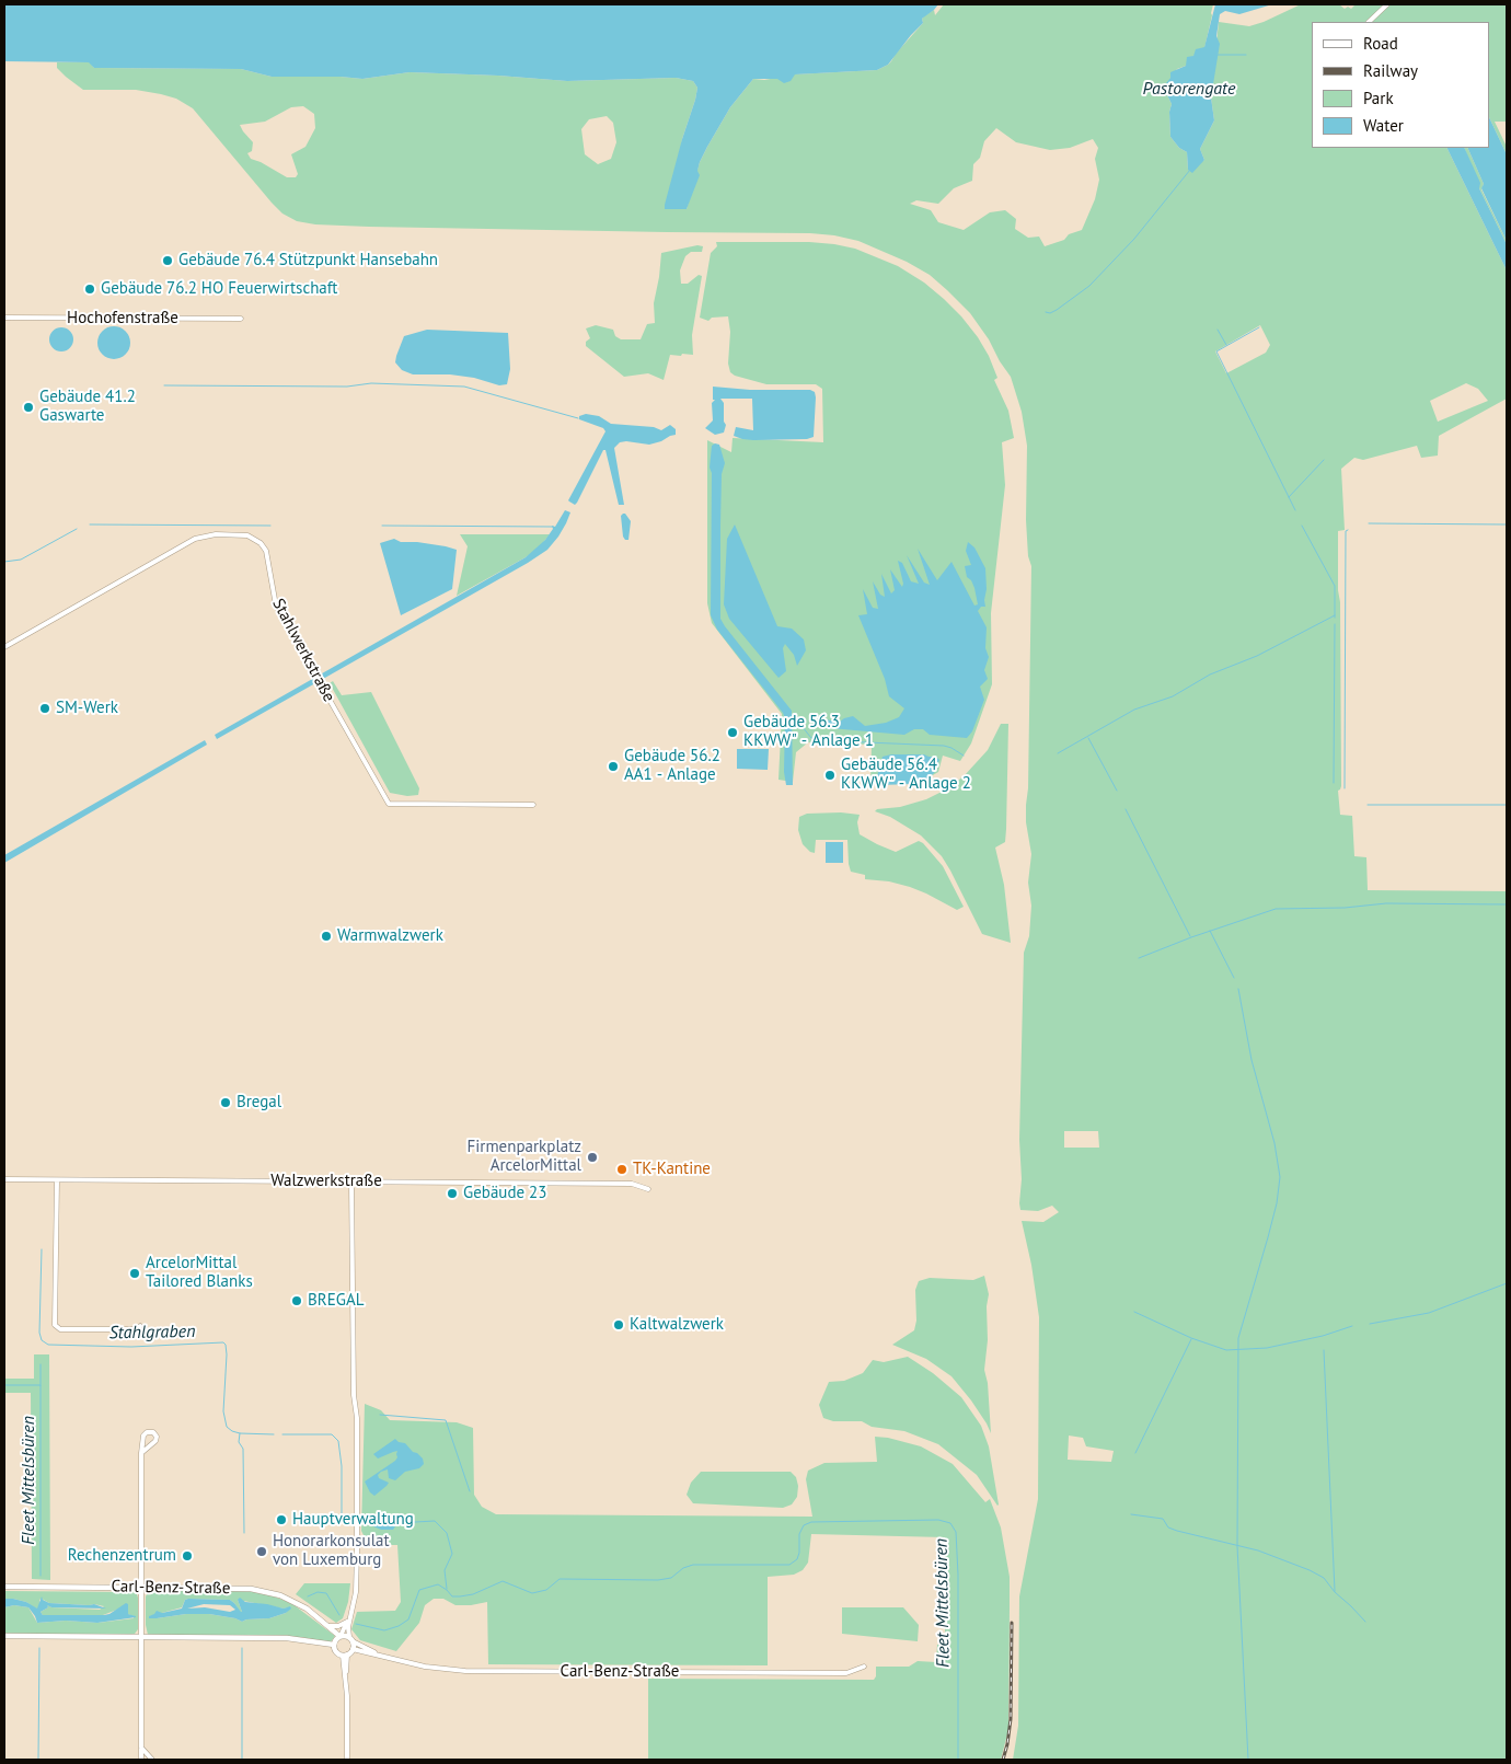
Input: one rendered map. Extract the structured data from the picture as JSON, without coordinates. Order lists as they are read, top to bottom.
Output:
{
  "streets": {
    "street": [
      "Hochofenstraße",
      "Stahlwerkstraße",
      "Walzwerkstraße",
      "Carl-Benz-Straße"
    ]
  },
  "water": ["Pastorengate", "Stahlgraben", "Fleet Mittelsbüren"],
  "places": [
    "Gebäude 76.4 Stützpunkt Hansebahn",
    "Gebäude 76.2 HO Feuerwirtschaft",
    "Gebäude 41.2 Gaswarte",
    "SM-Werk",
    "Gebäude 56.3 KKWW\" - Anlage 1",
    "Gebäude 56.2 AA1 - Anlage",
    "Gebäude 56.4 KKWW\" - Anlage 2",
    "Warmwalzwerk",
    "Bregal",
    "Firmenparkplatz ArcelorMittal",
    "TK-Kantine",
    "Gebäude 23",
    "ArcelorMittal Tailored Blanks",
    "BREGAL",
    "Kaltwalzwerk",
    "Hauptverwaltung",
    "Honorarkonsulat von Luxemburg",
    "Rechenzentrum"
  ],
  "legend": [
    "Road",
    "Railway",
    "Park",
    "Water"
  ]
}
